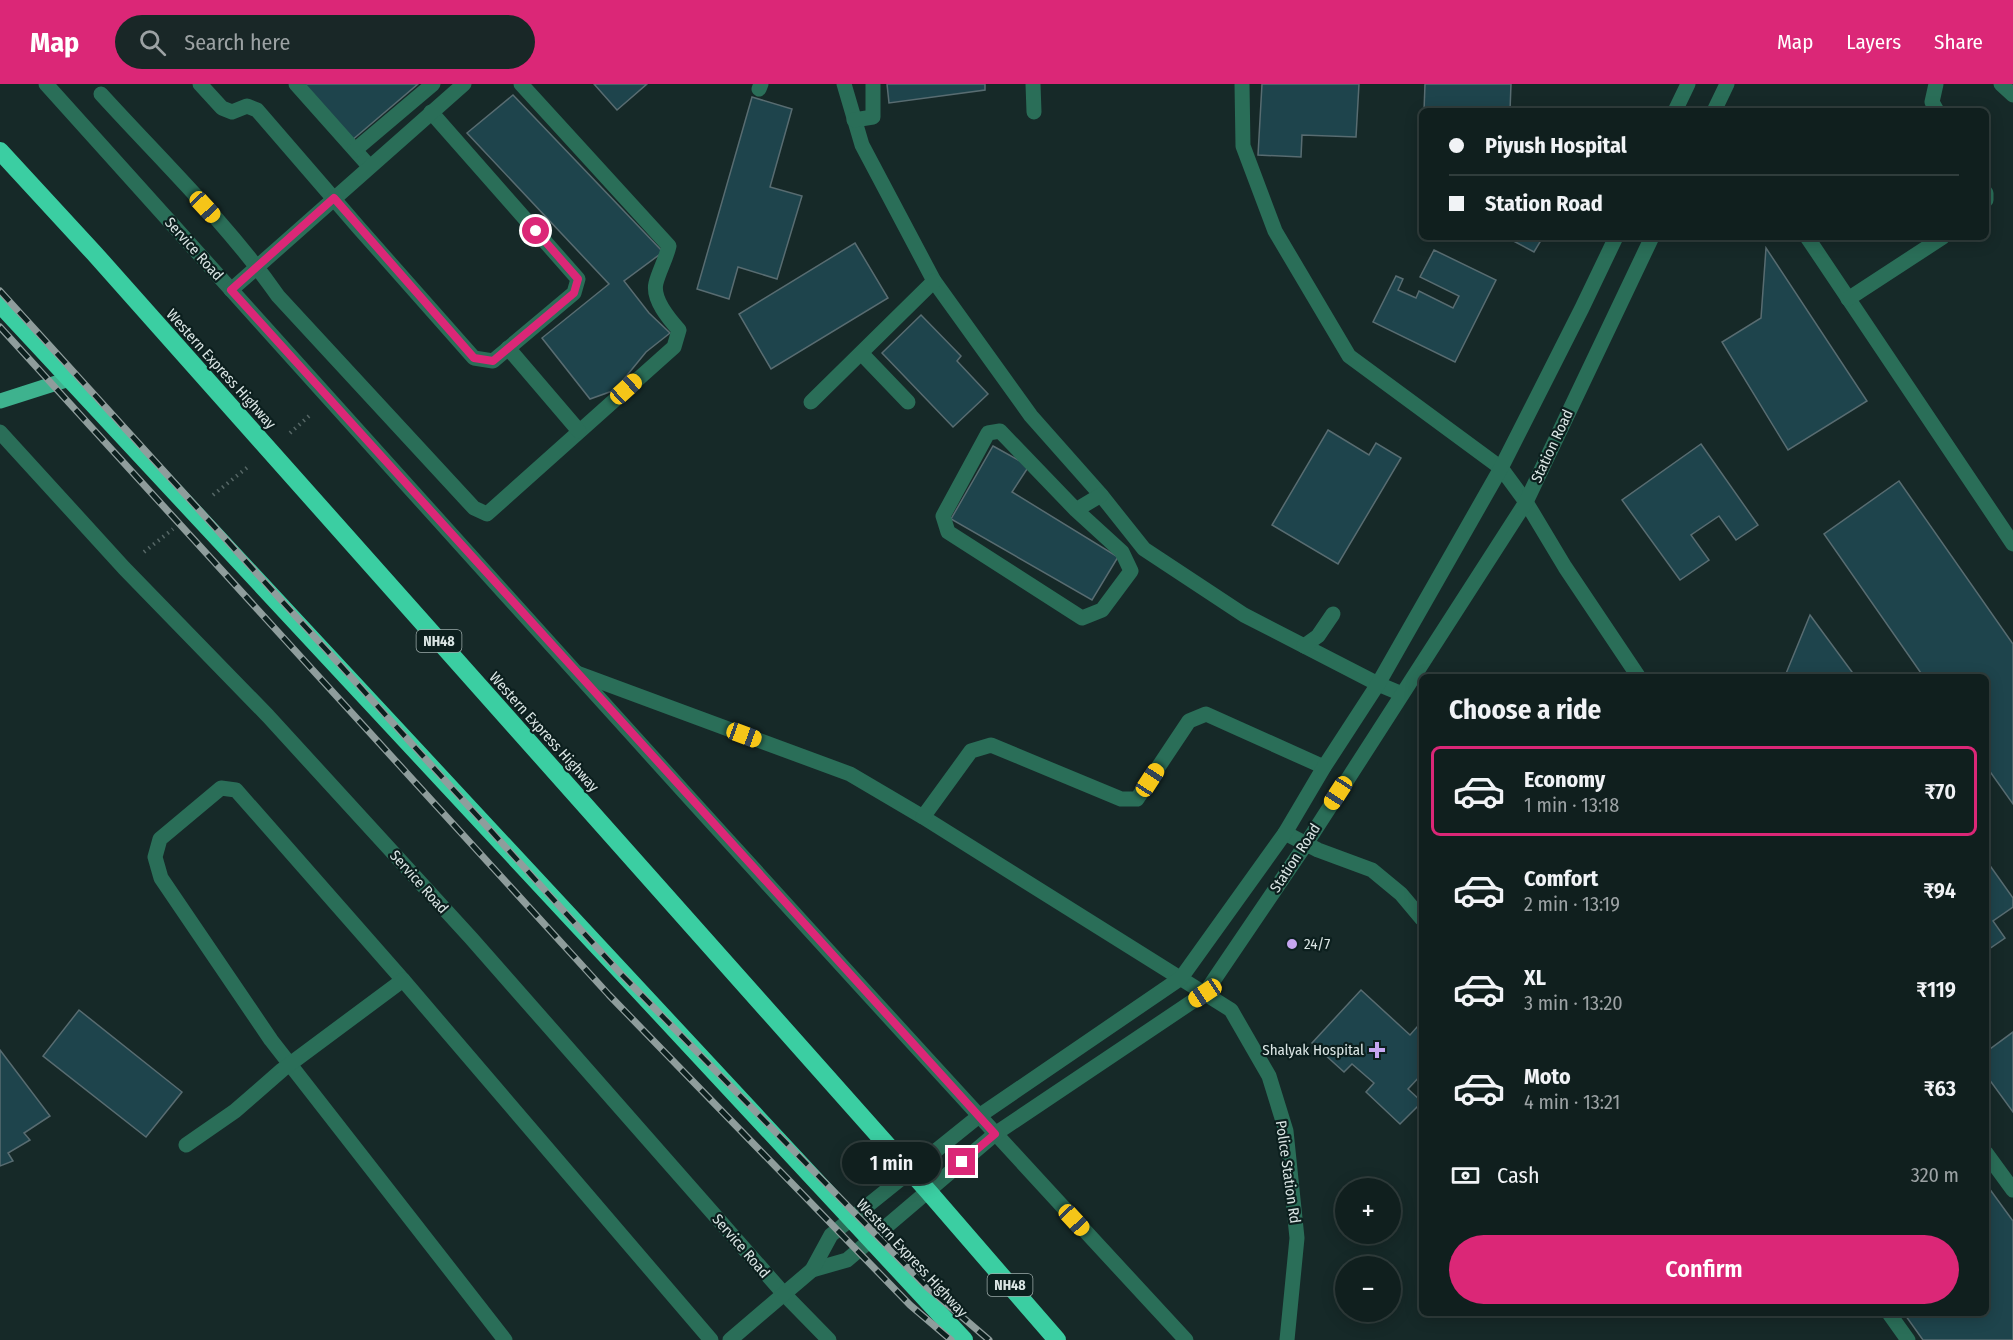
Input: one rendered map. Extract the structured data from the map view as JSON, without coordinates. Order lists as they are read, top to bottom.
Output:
{
  "streets": {
    "highway": ["Western Express Highway", "NH48"],
    "street": ["Service Road", "Station Road", "Police Station Rd"]
  },
  "crossings": [
    ["Service Road", "Station Road"],
    ["Service Road", "Police Station Rd"],
    ["Station Road", "Police Station Rd"]
  ],
  "places": {
    "other": ["24/7"],
    "health": ["Shalyak Hospital"]
  },
  "page": {
    "header": "Map",
    "search": "Search here",
    "nav": ["Map", "Layers", "Share"],
    "banner": ["Piyush Hospital", "Station Road"],
    "heading": "Choose a ride",
    "list": [
      {
        "name": "Economy",
        "note": "1 min · 13:18",
        "value": "₹70"
      },
      {
        "name": "Comfort",
        "note": "2 min · 13:19",
        "value": "₹94"
      },
      {
        "name": "XL",
        "note": "3 min · 13:20",
        "value": "₹119"
      },
      {
        "name": "Moto",
        "note": "4 min · 13:21",
        "value": "₹63"
      }
    ],
    "bubble": "1 min",
    "pay": ["Cash", "320 m"],
    "map_buttons": ["+", "−"],
    "buttons": "Confirm"
  }
}
